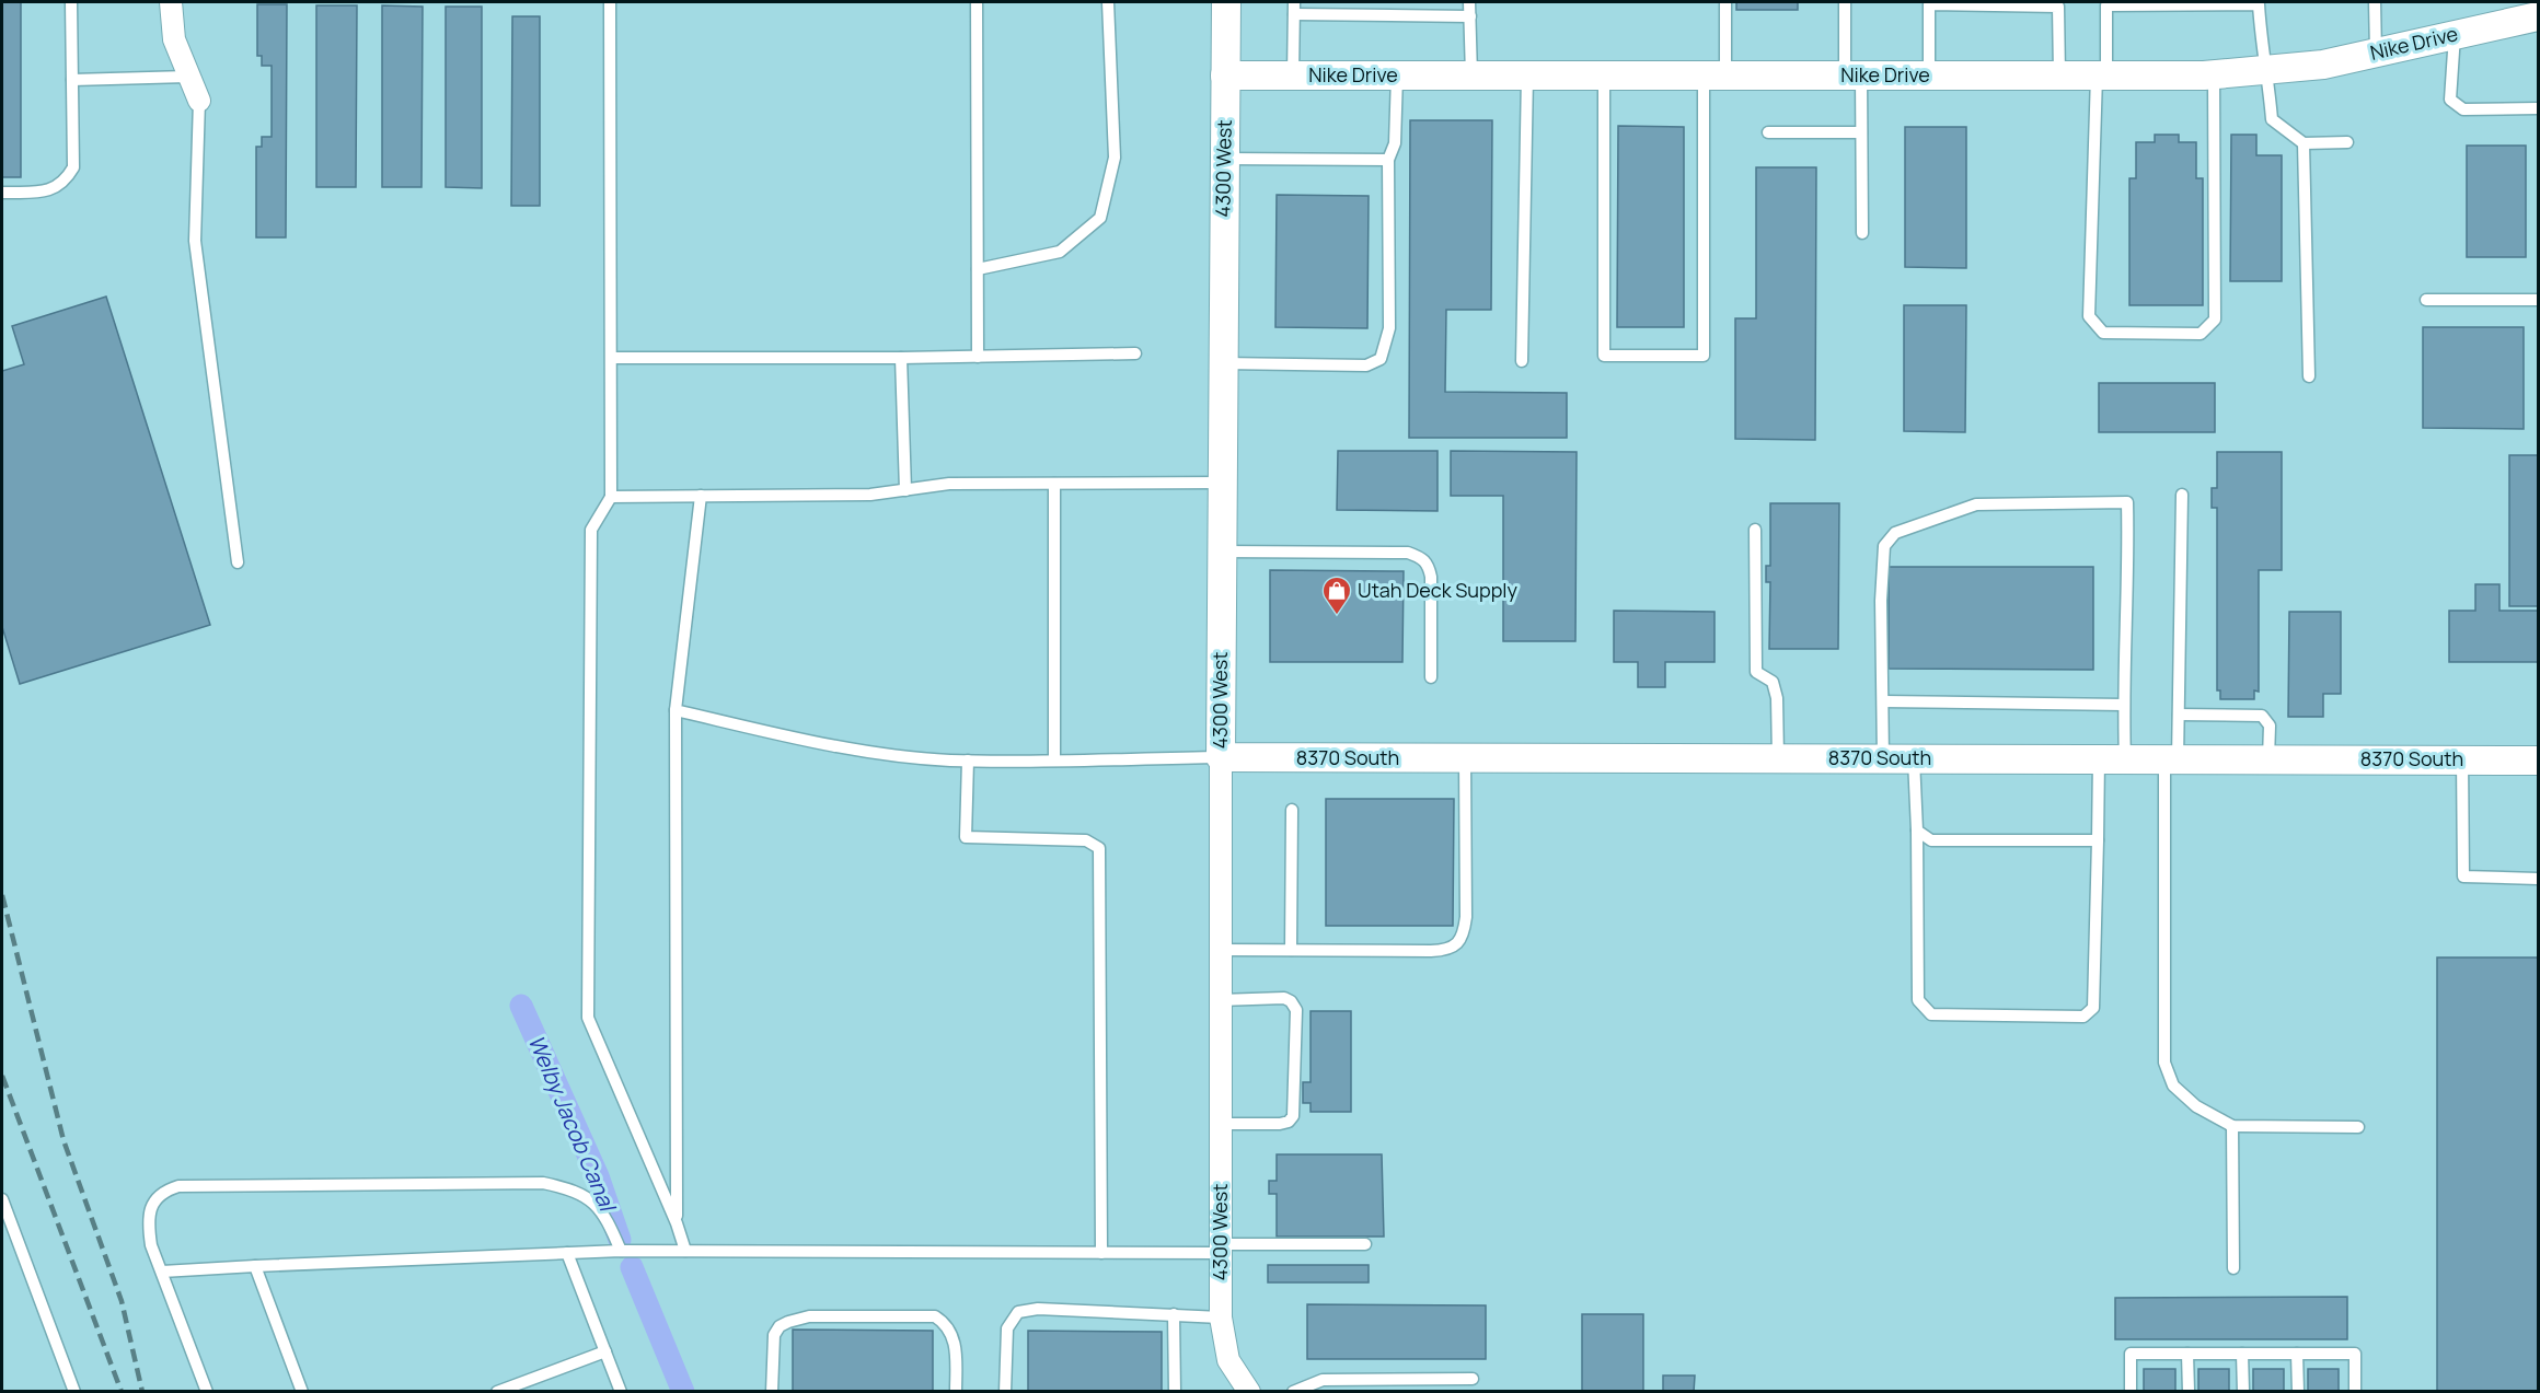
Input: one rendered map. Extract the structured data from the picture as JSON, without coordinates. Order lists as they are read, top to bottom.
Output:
{
  "streets": {
    "street": ["Nike Drive", "4300 West", "8370 South"]
  },
  "crossings": [
    ["Nike Drive", "4300 West"],
    ["4300 West", "8370 South"]
  ],
  "water": ["Welby Jacob Canal"],
  "places": {
    "shop": ["Utah Deck Supply"]
  }
}
